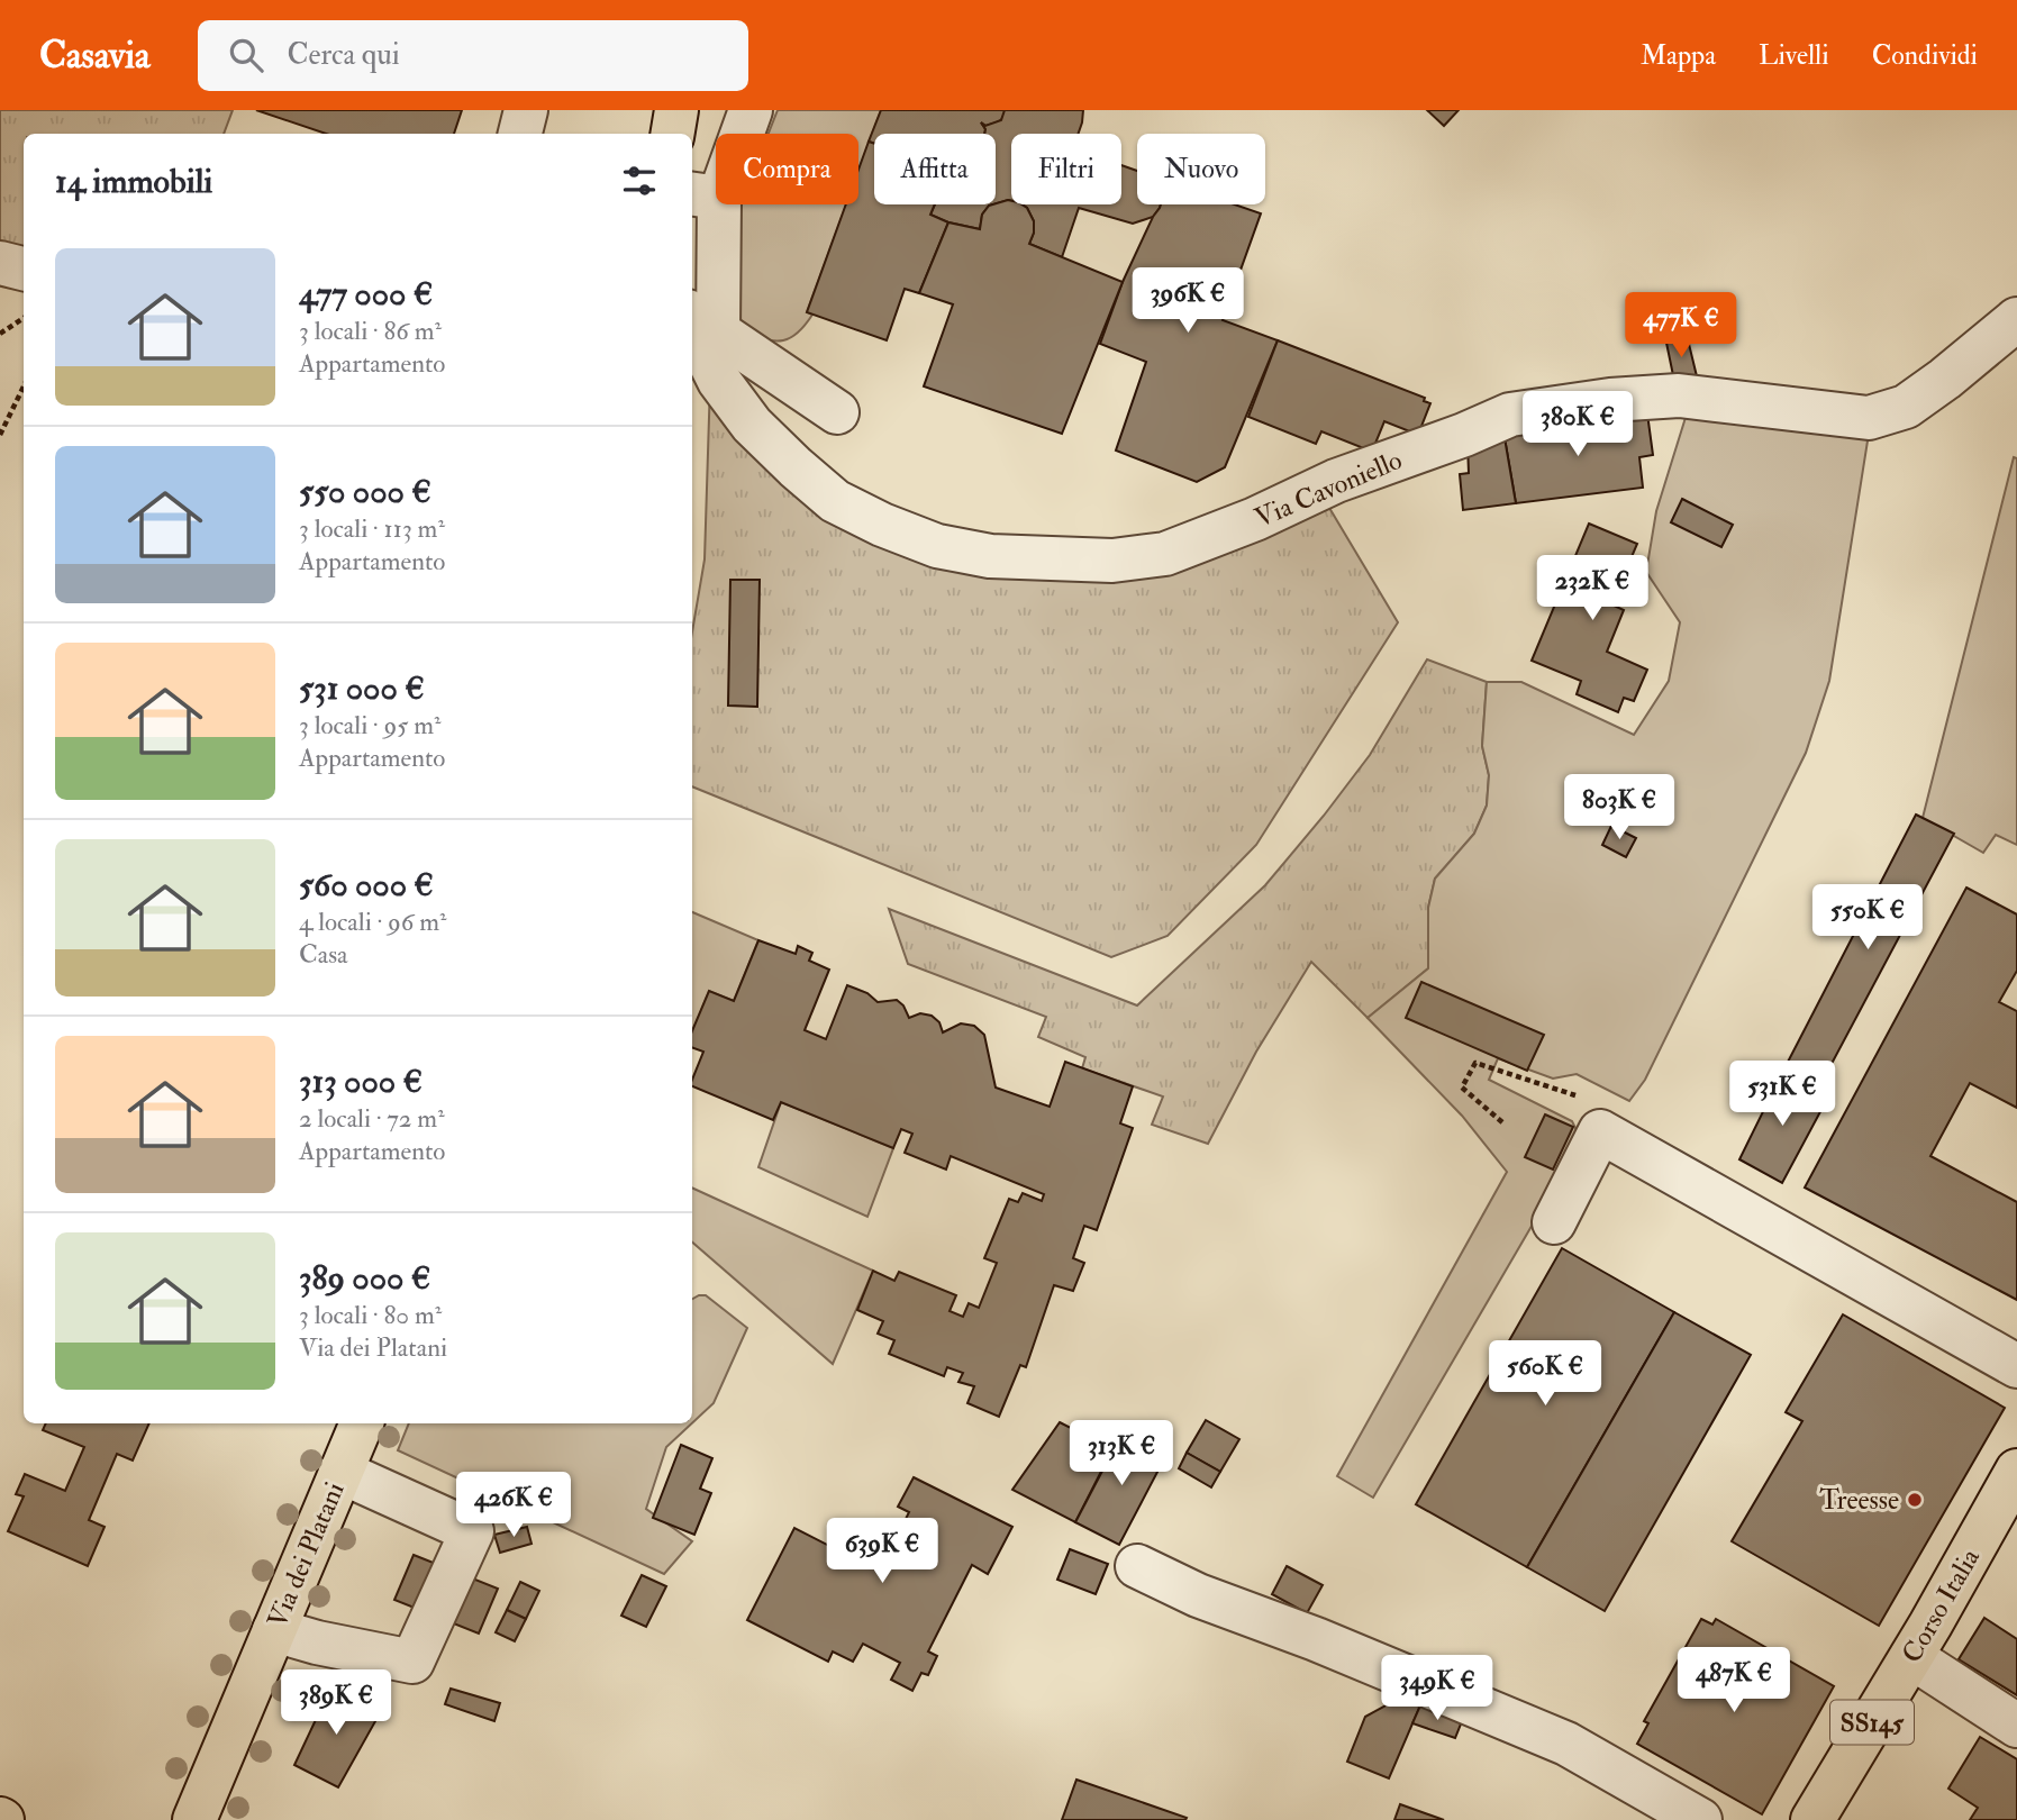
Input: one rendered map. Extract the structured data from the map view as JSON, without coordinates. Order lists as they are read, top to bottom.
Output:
{
  "streets": {
    "main road": ["Via dei Platani", "Corso Italia", "SS145"],
    "lane": ["Via Cavoniello"]
  },
  "places": ["Treesse"],
  "page": {
    "header": "Casavia",
    "search": "Cerca qui",
    "nav": ["Mappa", "Livelli", "Condividi"],
    "chip": [
      "Compra",
      "Affitta",
      "Filtri",
      "Nuovo"
    ],
    "heading": "14 immobili",
    "list": [
      {
        "name": "477 000 €",
        "note": "3 locali · 86 m² · Appartamento"
      },
      {
        "name": "550 000 €",
        "note": "3 locali · 113 m² · Appartamento"
      },
      {
        "name": "531 000 €",
        "note": "3 locali · 95 m² · Appartamento"
      },
      {
        "name": "560 000 €",
        "note": "4 locali · 96 m² · Casa"
      },
      {
        "name": "313 000 €",
        "note": "2 locali · 72 m² · Appartamento"
      },
      {
        "name": "389 000 €",
        "note": "3 locali · 80 m² · Via dei Platani"
      }
    ],
    "price": [
      "396K €",
      "477K €",
      "380K €",
      "232K €",
      "803K €",
      "550K €",
      "531K €",
      "560K €",
      "313K €",
      "426K €",
      "639K €",
      "487K €",
      "349K €",
      "389K €"
    ]
  }
}
